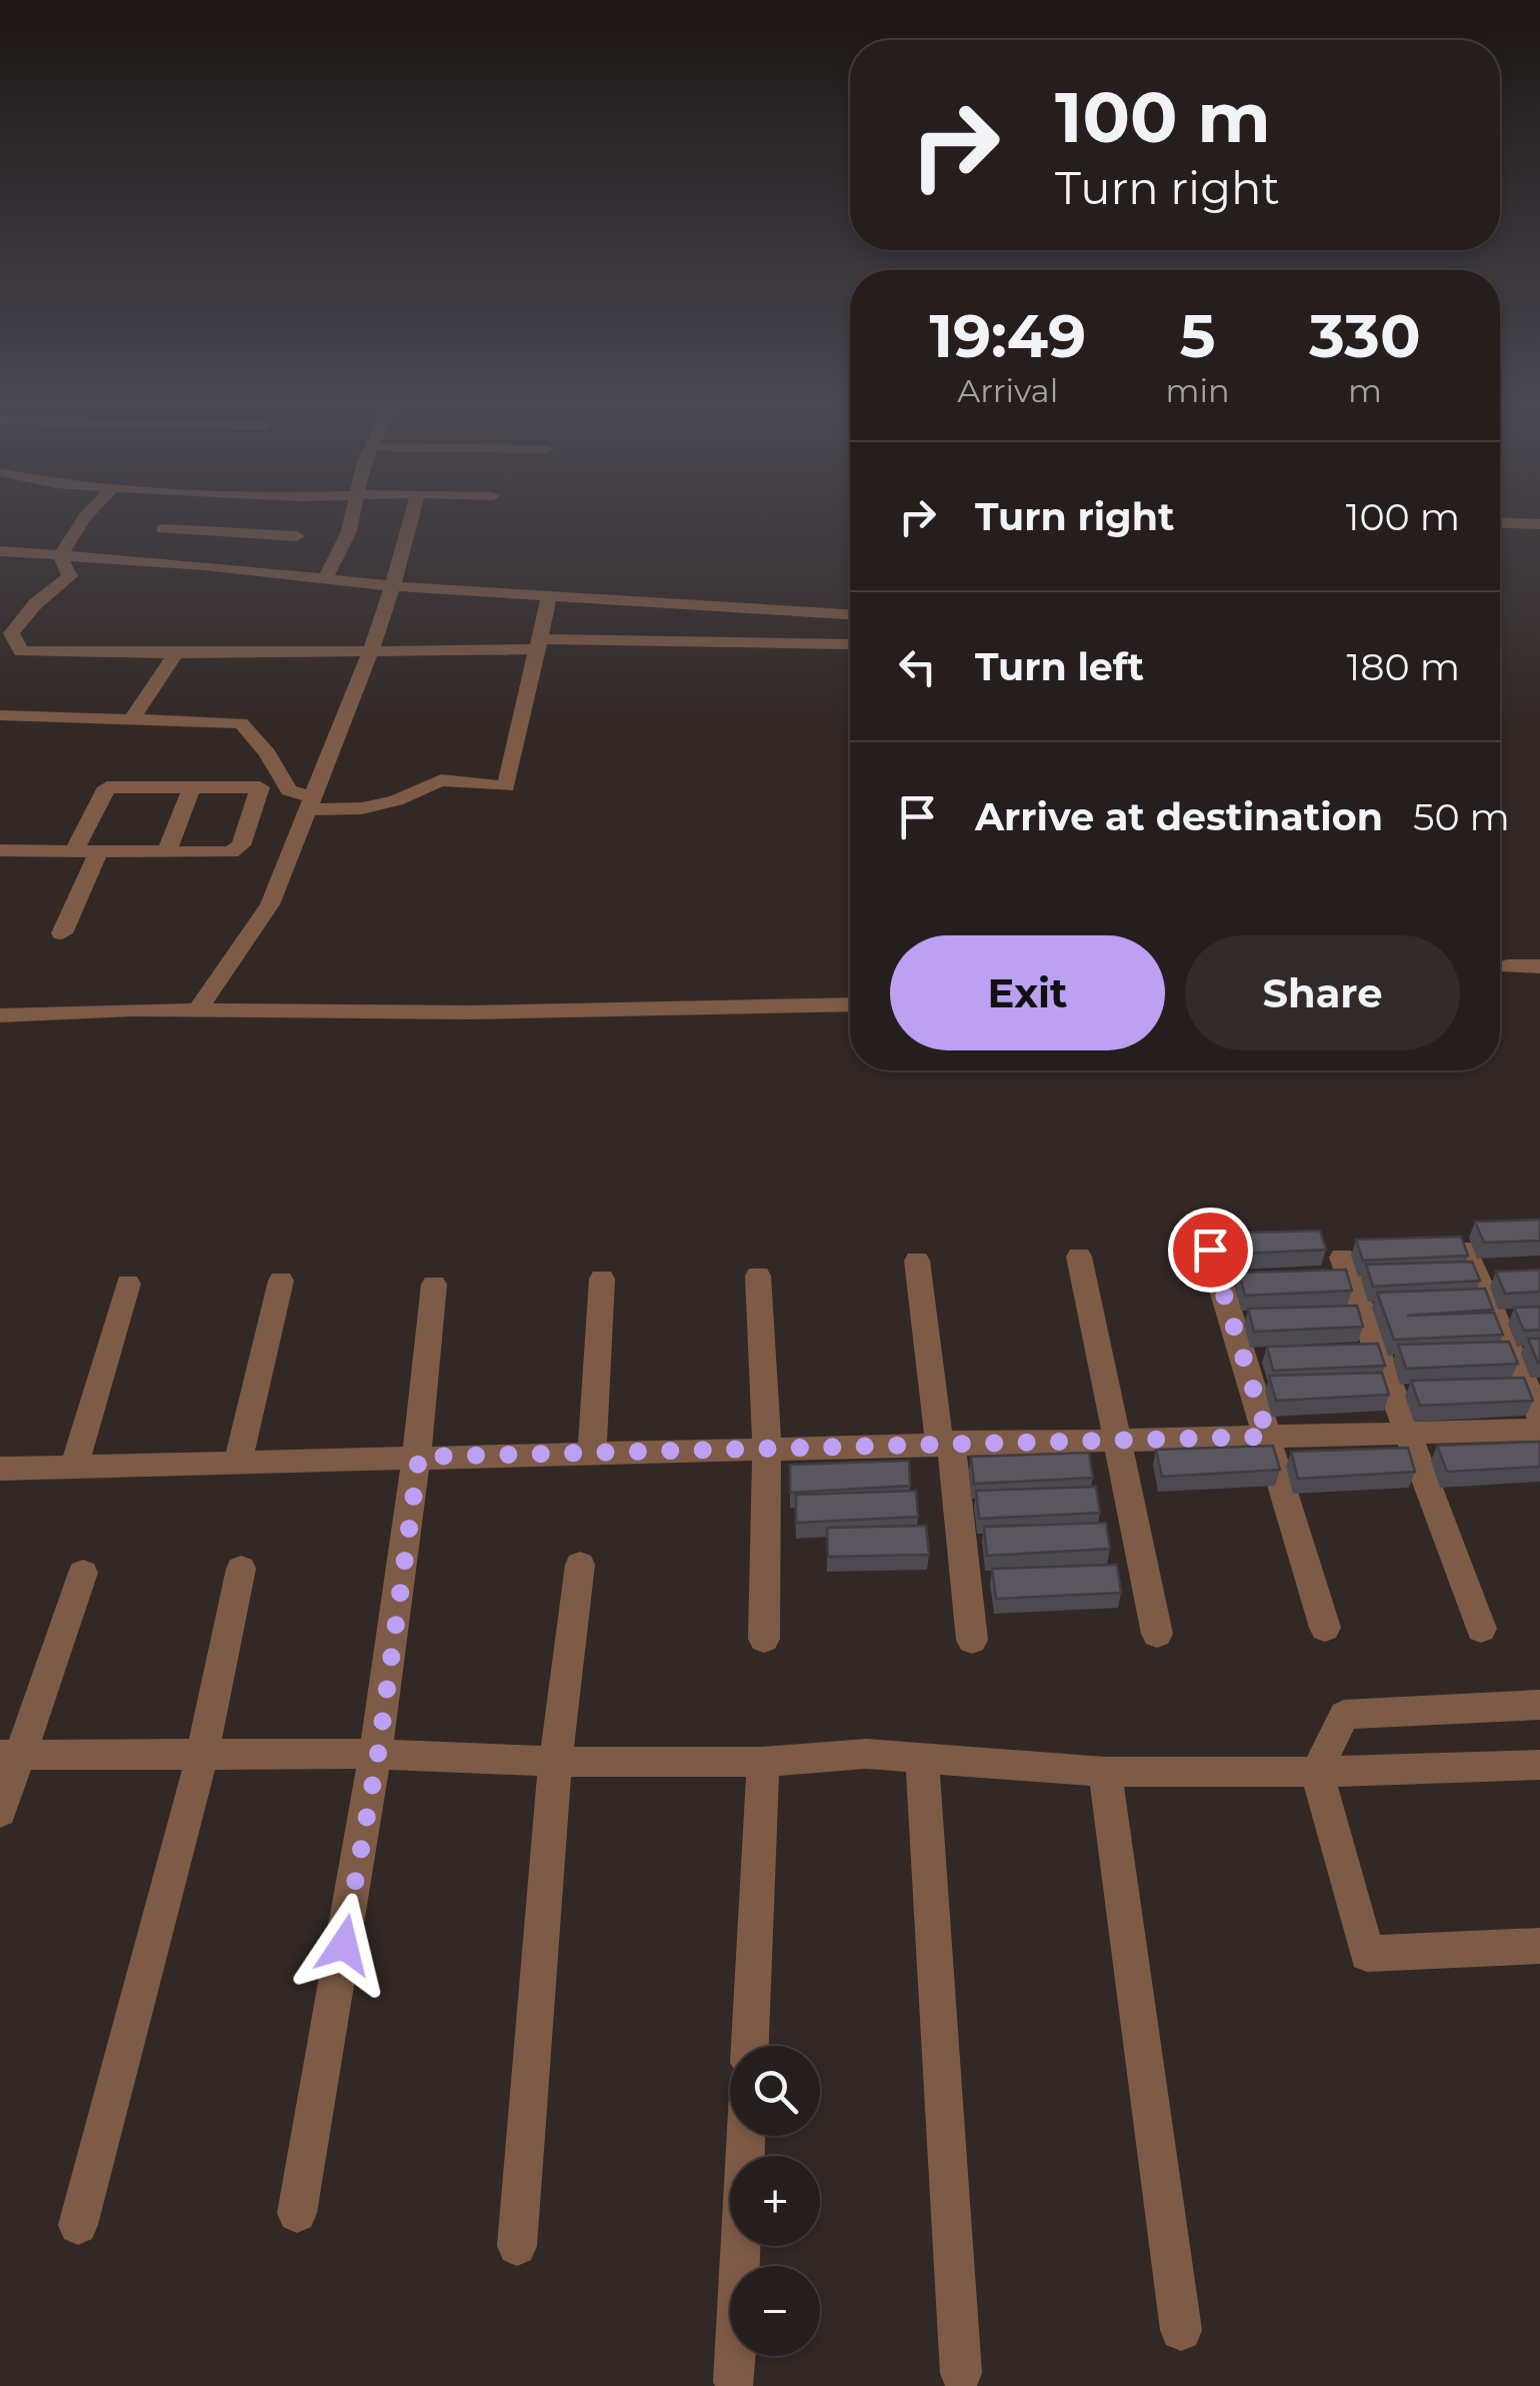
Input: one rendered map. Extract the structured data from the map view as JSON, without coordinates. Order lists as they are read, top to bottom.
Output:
{
  "page": {
    "turn": ["100 m", "Turn right"],
    "eta": [
      "19:49",
      "Arrival",
      "5",
      "min",
      "330",
      "m"
    ],
    "list": [
      {
        "name": "Turn right",
        "value": "100 m"
      },
      {
        "name": "Turn left",
        "value": "180 m"
      },
      {
        "name": "Arrive at destination",
        "value": "50 m"
      }
    ],
    "buttons": ["Exit", "Share"],
    "map_buttons": ["+", "−"]
  }
}
